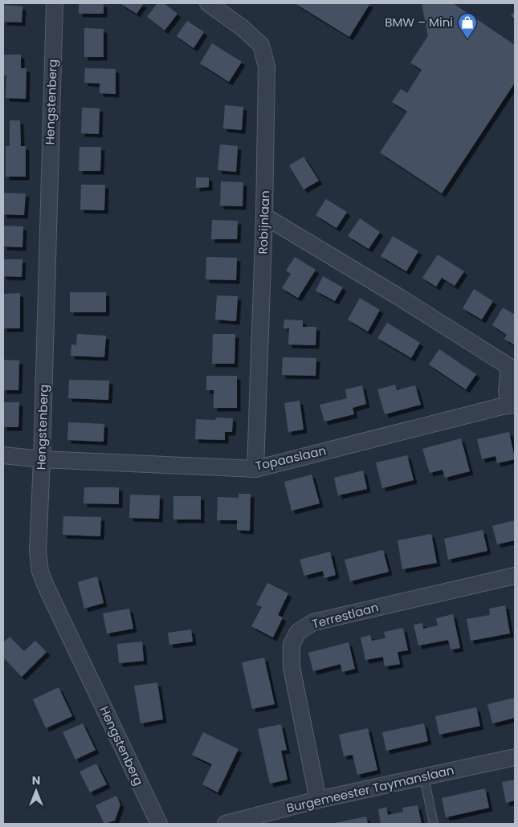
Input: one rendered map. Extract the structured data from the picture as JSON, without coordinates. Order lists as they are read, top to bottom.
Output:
{
  "streets": {
    "street": [
      "Hengstenberg",
      "Robijnlaan",
      "Topaaslaan",
      "Terrestlaan",
      "Burgemeester Taymanslaan"
    ]
  },
  "crossings": [
    ["Hengstenberg", "Topaaslaan"],
    ["Robijnlaan", "Topaaslaan"],
    ["Terrestlaan", "Burgemeester Taymanslaan"]
  ],
  "places": {
    "shop": ["BMW – Mini"]
  },
  "north": "top"
}
